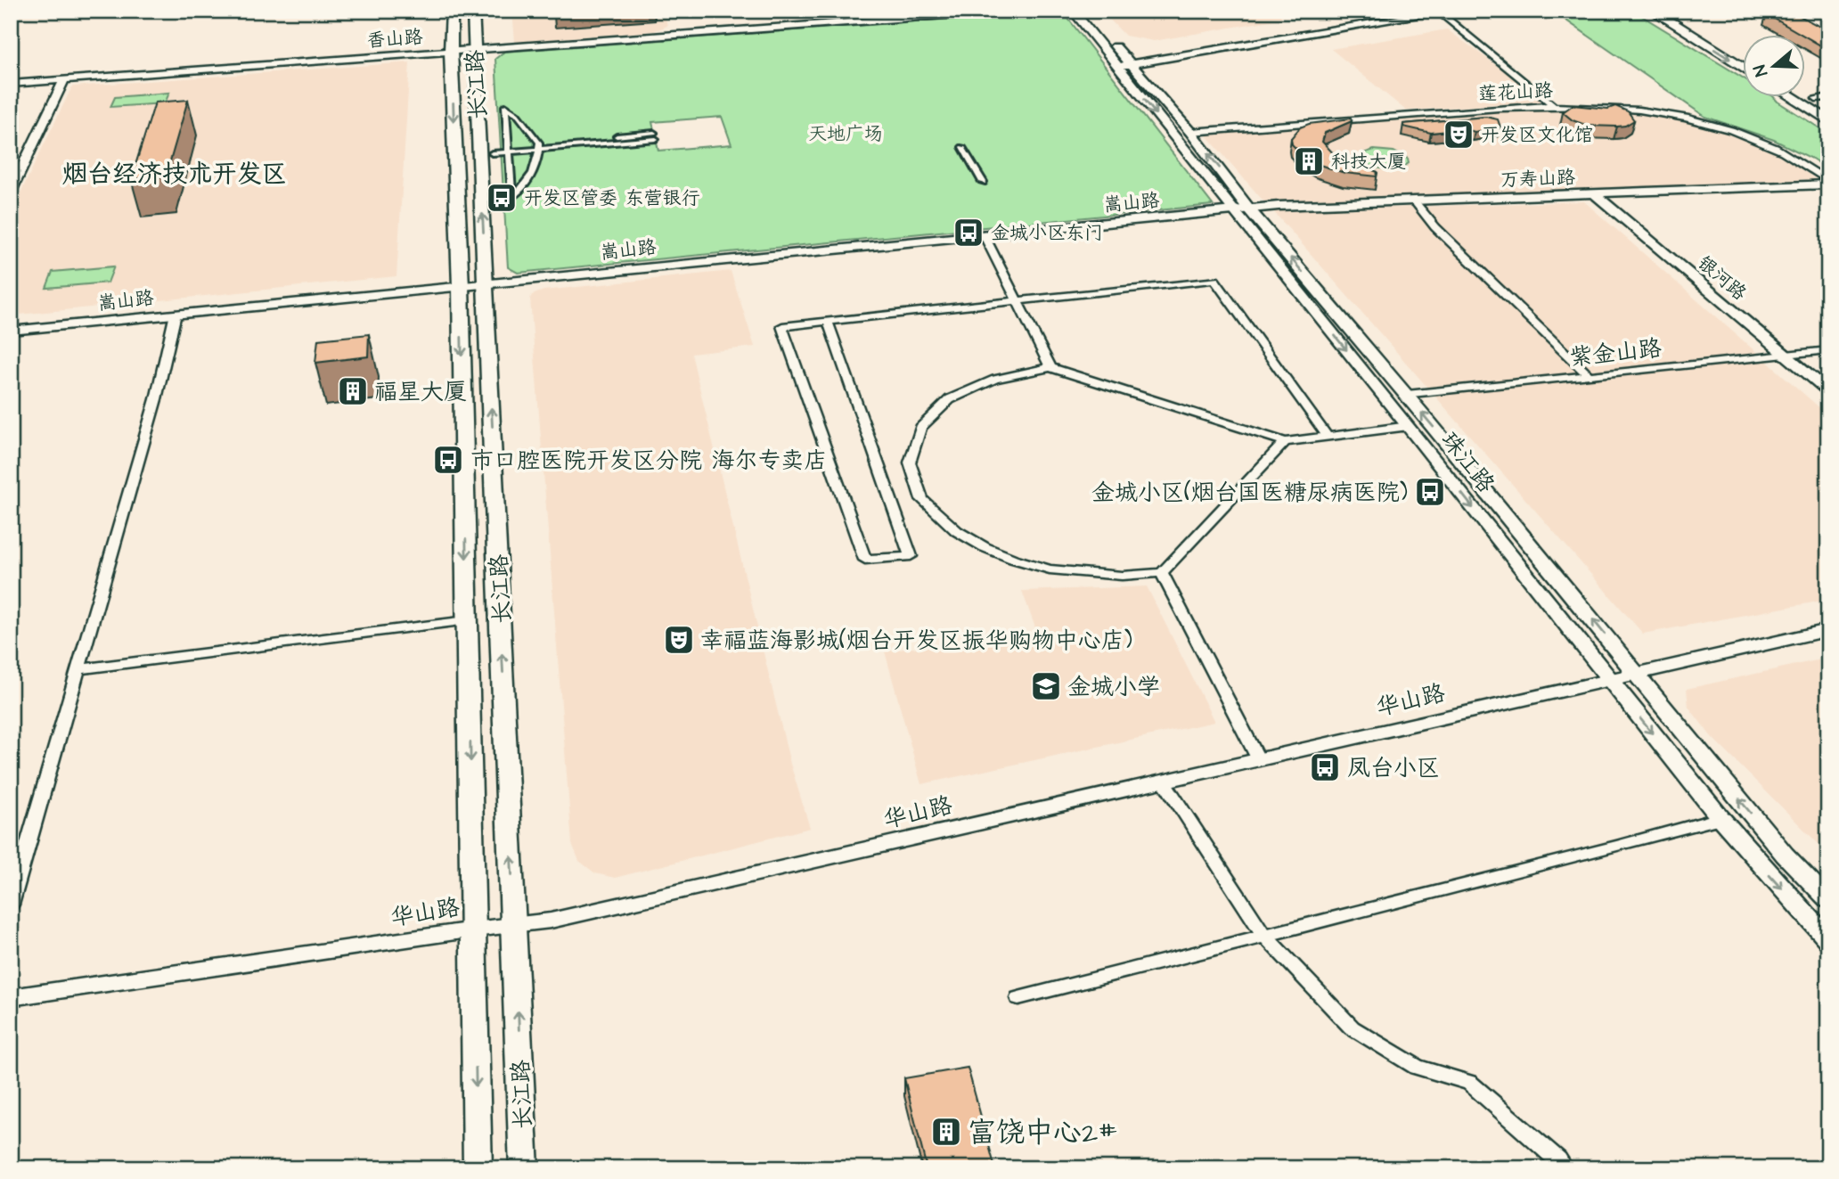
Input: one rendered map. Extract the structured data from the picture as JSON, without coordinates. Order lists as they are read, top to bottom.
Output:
{
  "streets": {
    "main road": ["长江路", "珠江路"],
    "street": [
      "香山路",
      "莲花山路",
      "万寿山路",
      "嵩山路",
      "银河路",
      "紫金山路",
      "华山路"
    ]
  },
  "crossings": [
    ["香山路", "长江路"],
    ["长江路", "嵩山路"],
    ["长江路", "华山路"],
    ["莲花山路", "万寿山路"],
    ["万寿山路", "嵩山路"],
    ["万寿山路", "银河路"],
    ["嵩山路", "珠江路"],
    ["银河路", "紫金山路"],
    ["珠江路", "华山路"]
  ],
  "districts": ["烟台经济技术开发区"],
  "parks": ["天地广场"],
  "places": {
    "theatre": ["开发区文化馆", "幸福蓝海影城(烟台开发区振华购物中心店)"],
    "building": ["科技大厦", "福星大厦", "富饶中心2#"],
    "bus stop": [
      "开发区管委 东营银行",
      "金城小区东门",
      "市口腔医院开发区分院 海尔专卖店",
      "金城小区(烟台国医糖尿病医院)",
      "凤台小区"
    ],
    "school or university": ["金城小学"]
  },
  "north": "left"
}
